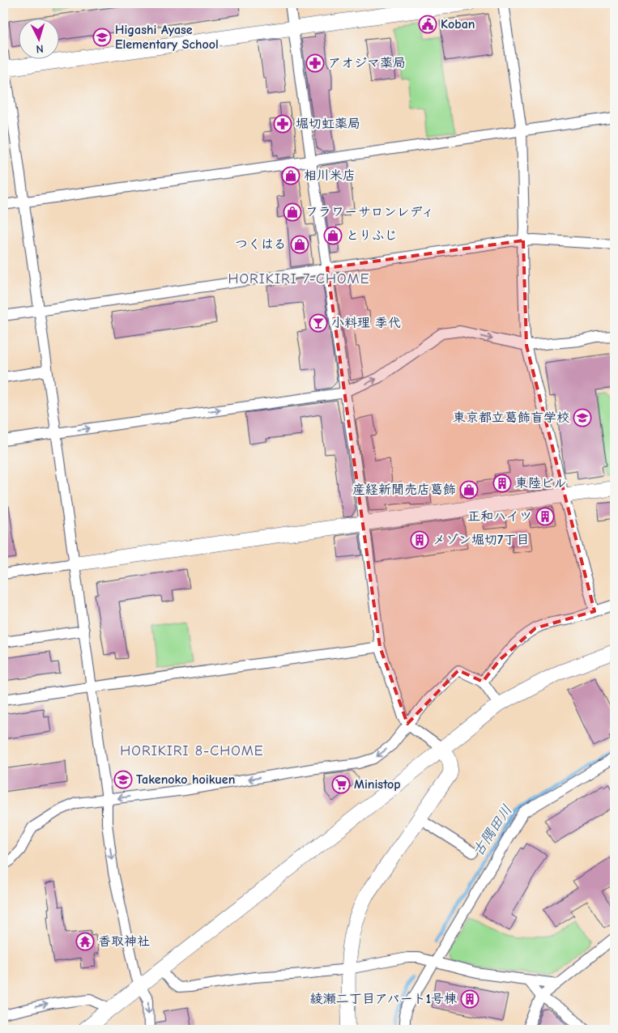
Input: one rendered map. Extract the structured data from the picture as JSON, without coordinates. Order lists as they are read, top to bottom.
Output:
{
  "districts": ["HORIKIRI 7-CHOME", "HORIKIRI 8-CHOME"],
  "water": ["古隅田川"],
  "places": {
    "public building": ["Koban"],
    "school or university": ["Higashi Ayase Elementary School", "東京都立葛飾盲学校", "Takenoko hoikuen"],
    "pharmacy": ["アオジマ薬局", "堀切虹薬局"],
    "shop": [
      "相川米店",
      "フラワーサロンレディ",
      "とりふじ",
      "つくはる",
      "産経新聞売店葛飾"
    ],
    "bar": ["小料理 季代"],
    "building": [
      "東陸ビル",
      "正和ハイツ",
      "メゾン堀切7丁目",
      "綾瀬二丁目アパート1号棟"
    ],
    "supermarket": ["Ministop"],
    "temple": ["香取神社"]
  },
  "north": "bottom"
}
